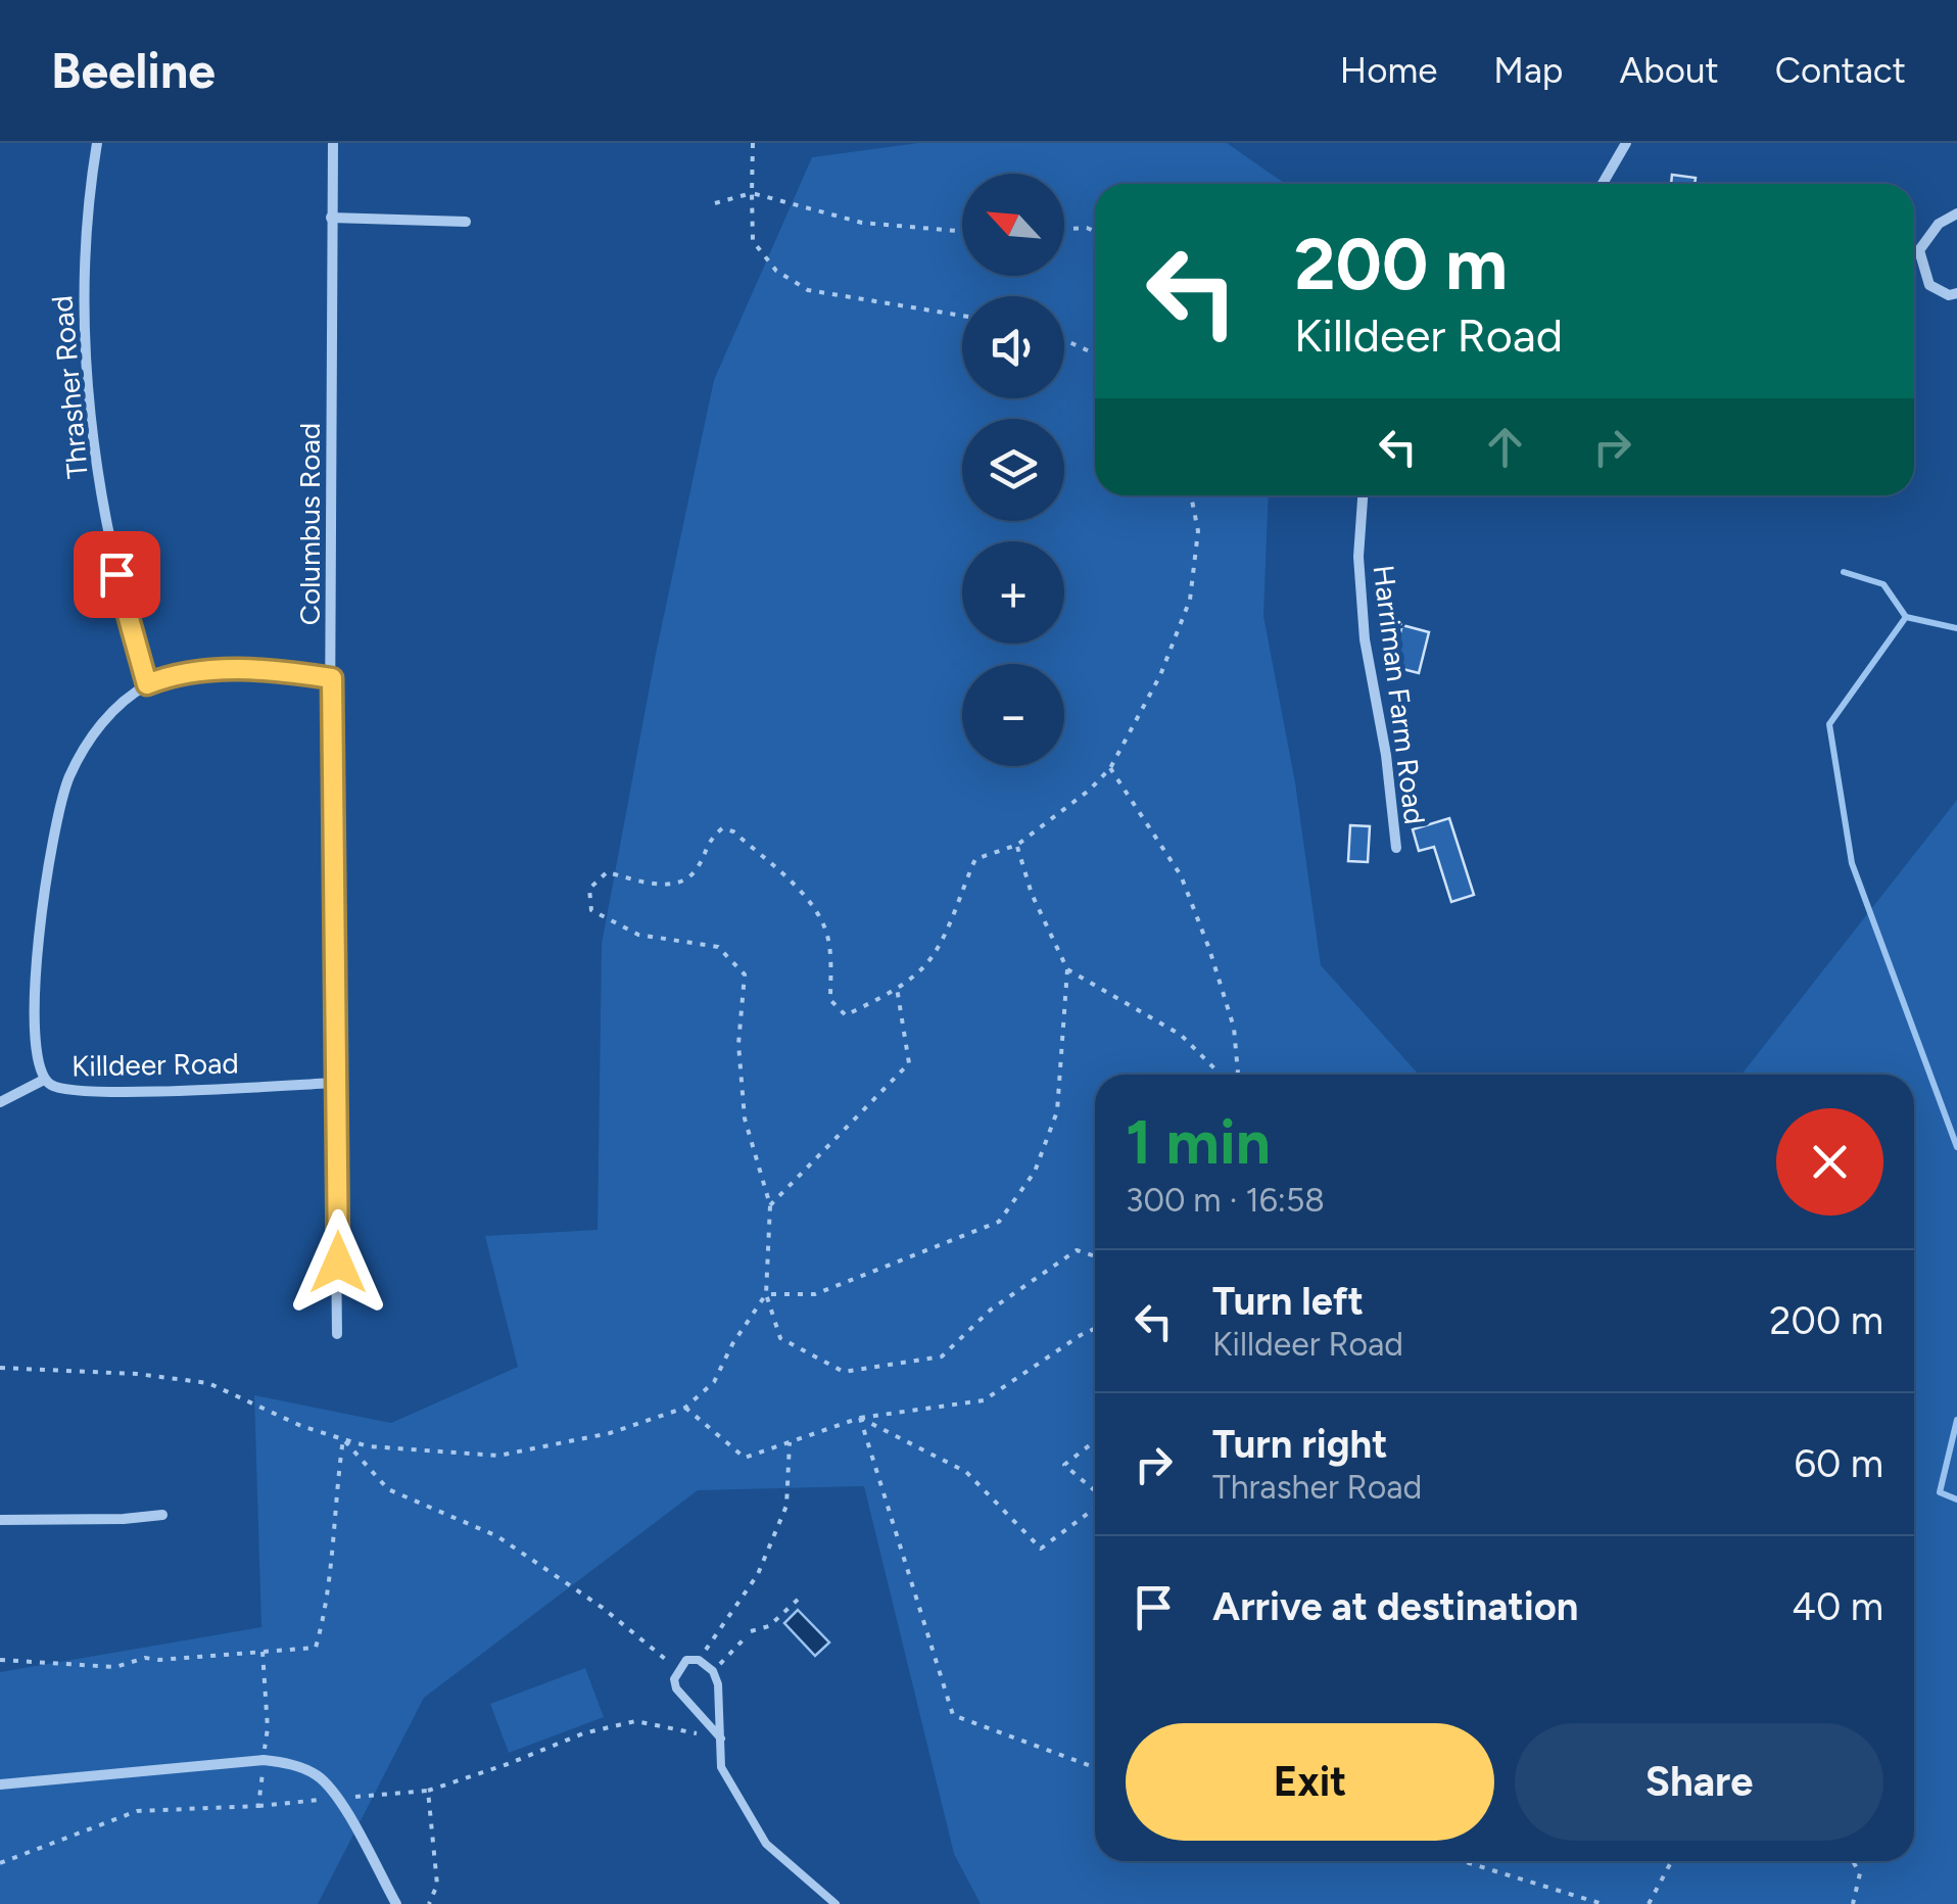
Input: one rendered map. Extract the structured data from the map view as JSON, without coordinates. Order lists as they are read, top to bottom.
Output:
{
  "streets": {
    "street": [
      "Thrasher Road",
      "Columbus Road",
      "Harriman Farm Road",
      "Killdeer Road"
    ]
  },
  "crossings": [
    ["Thrasher Road", "Killdeer Road"],
    ["Columbus Road", "Killdeer Road"]
  ],
  "north": "top left",
  "page": {
    "header": "Beeline",
    "nav": [
      "Home",
      "Map",
      "About",
      "Contact"
    ],
    "map_buttons": ["+", "−"],
    "turn": ["200 m", "Killdeer Road"],
    "heading": ["1 min", "300 m · 16:58"],
    "list": [
      {
        "name": "Turn left",
        "note": "Killdeer Road",
        "value": "200 m"
      },
      {
        "name": "Turn right",
        "note": "Thrasher Road",
        "value": "60 m"
      },
      {
        "name": "Arrive at destination",
        "value": "40 m"
      }
    ],
    "buttons": ["Exit", "Share"]
  }
}
